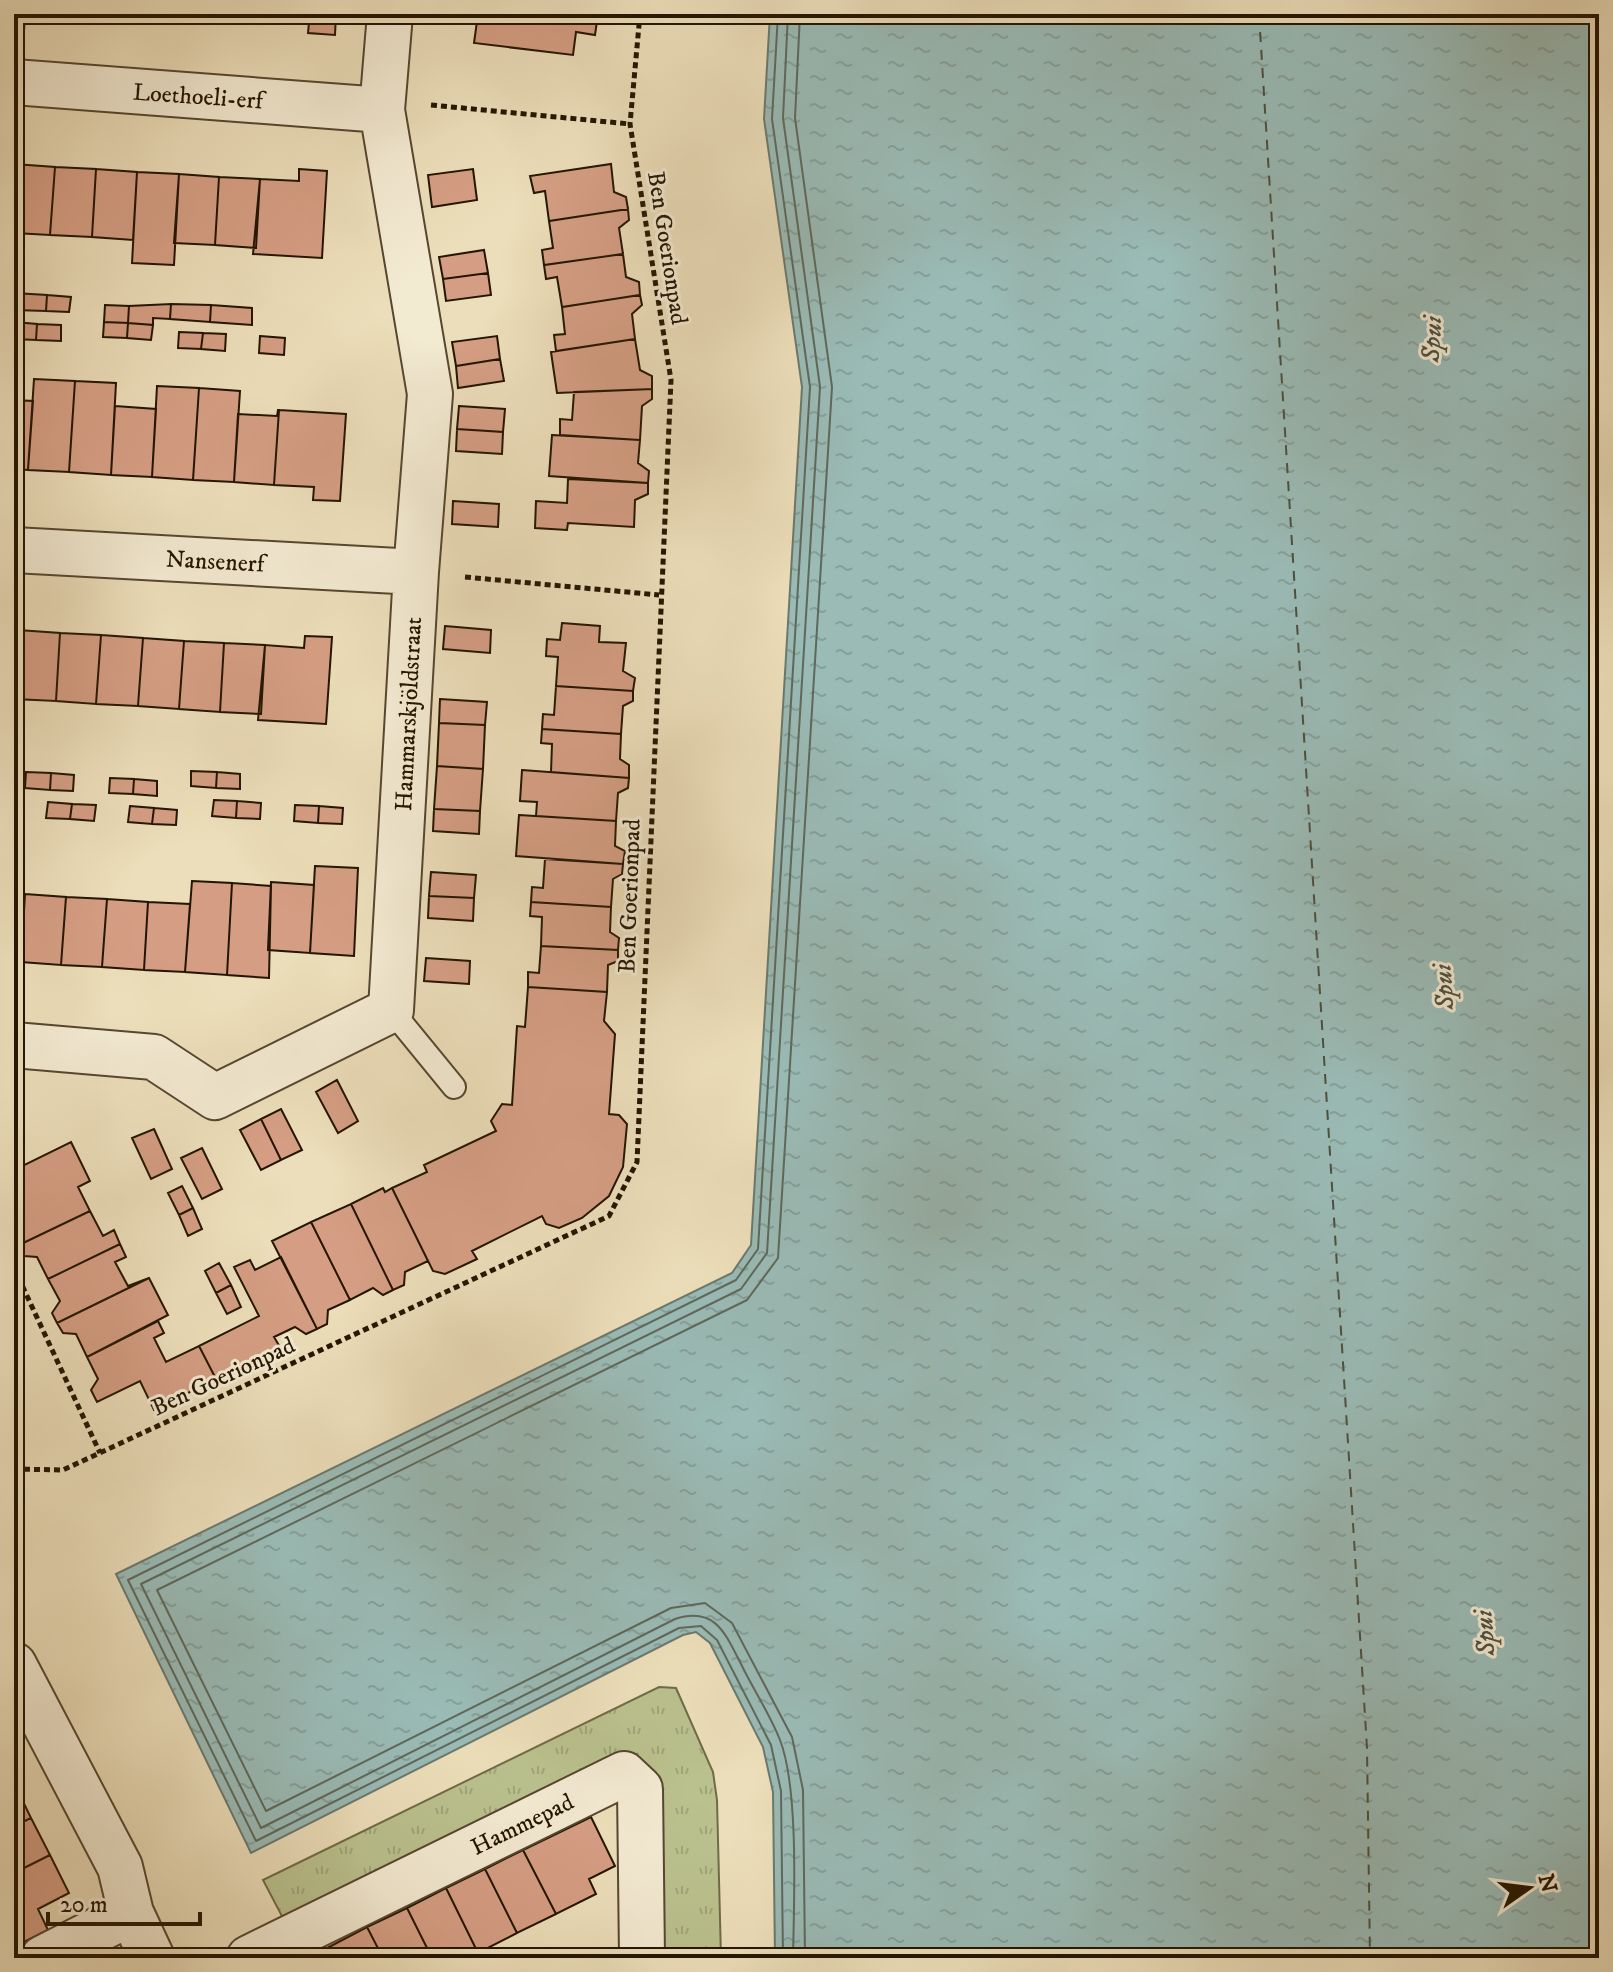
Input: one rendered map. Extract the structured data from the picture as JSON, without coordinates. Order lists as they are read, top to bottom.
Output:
{
  "streets": {
    "street": [
      "Loethoeli-erf",
      "Nansenerf",
      "Hammarskjöldstraat",
      "Hammepad"
    ],
    "path": ["Ben Goerionpad"]
  },
  "crossings": [
    ["Loethoeli-erf", "Hammarskjöldstraat"],
    ["Nansenerf", "Hammarskjöldstraat"]
  ],
  "water": ["Spui"],
  "scale_bar": "20 m",
  "north": "right"
}
